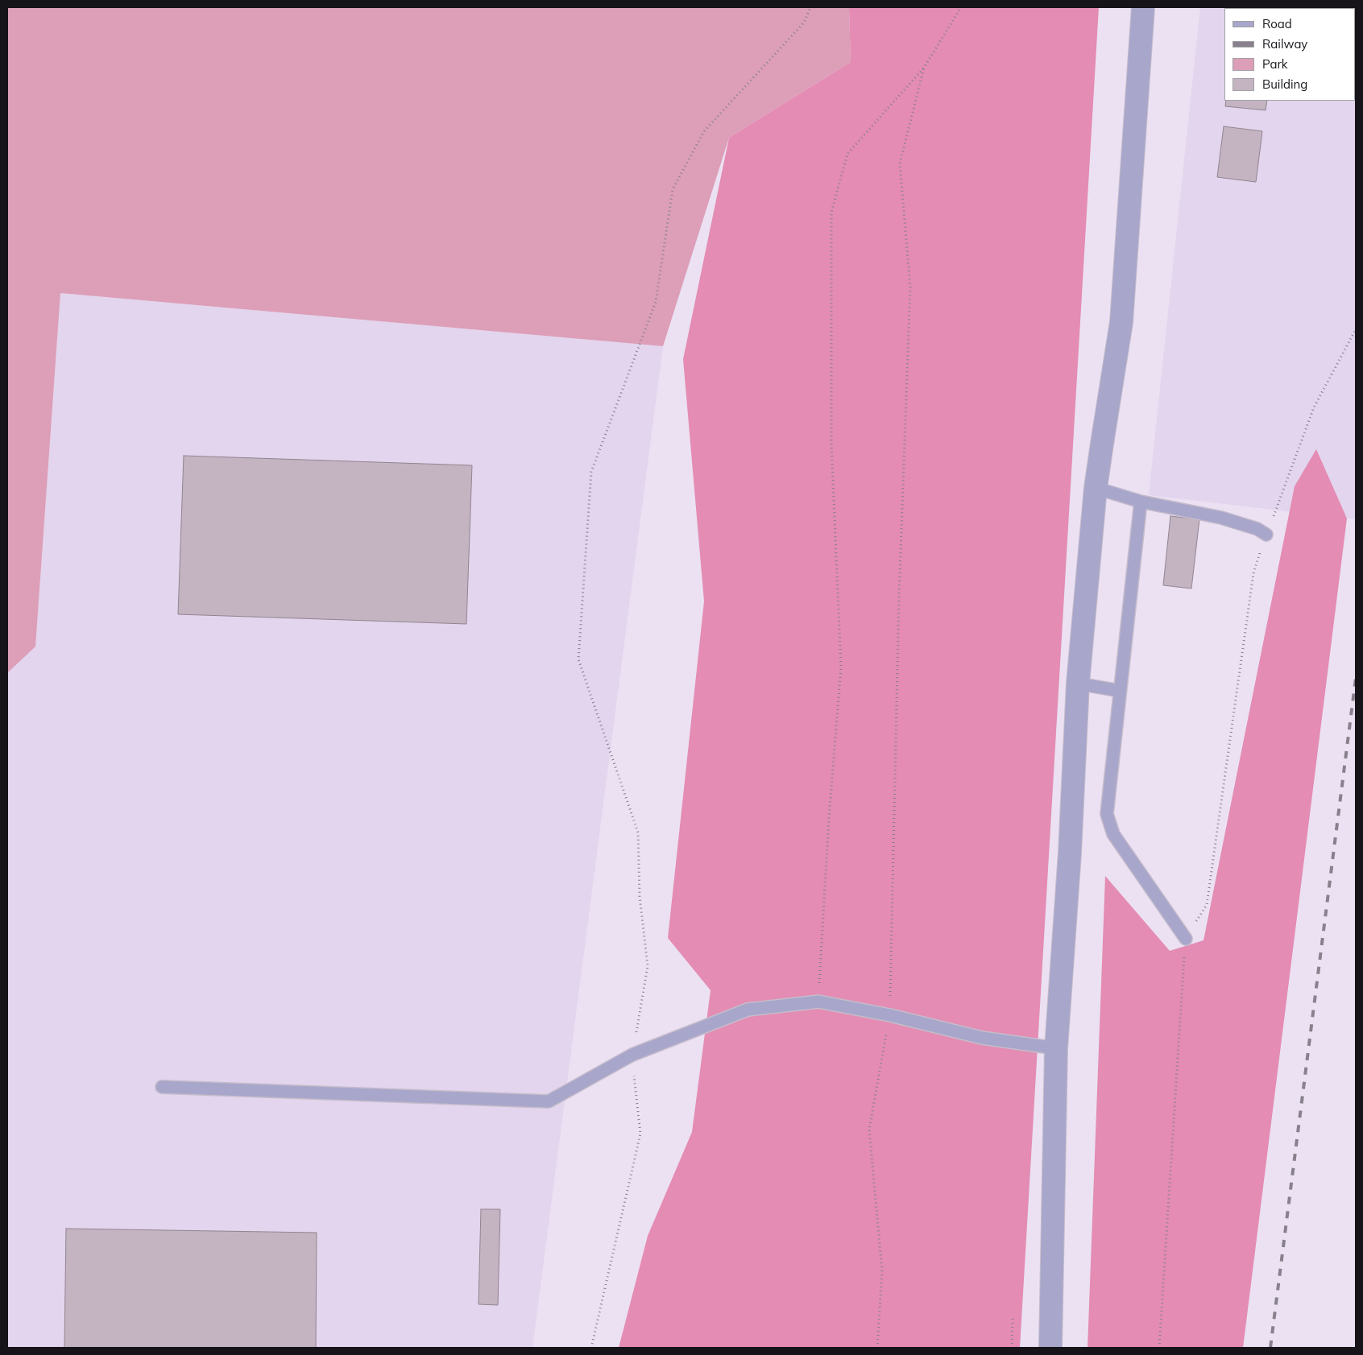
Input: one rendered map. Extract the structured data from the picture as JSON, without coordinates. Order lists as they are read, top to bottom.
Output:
{
  "legend": [
    "Road",
    "Railway",
    "Park",
    "Building"
  ]
}
